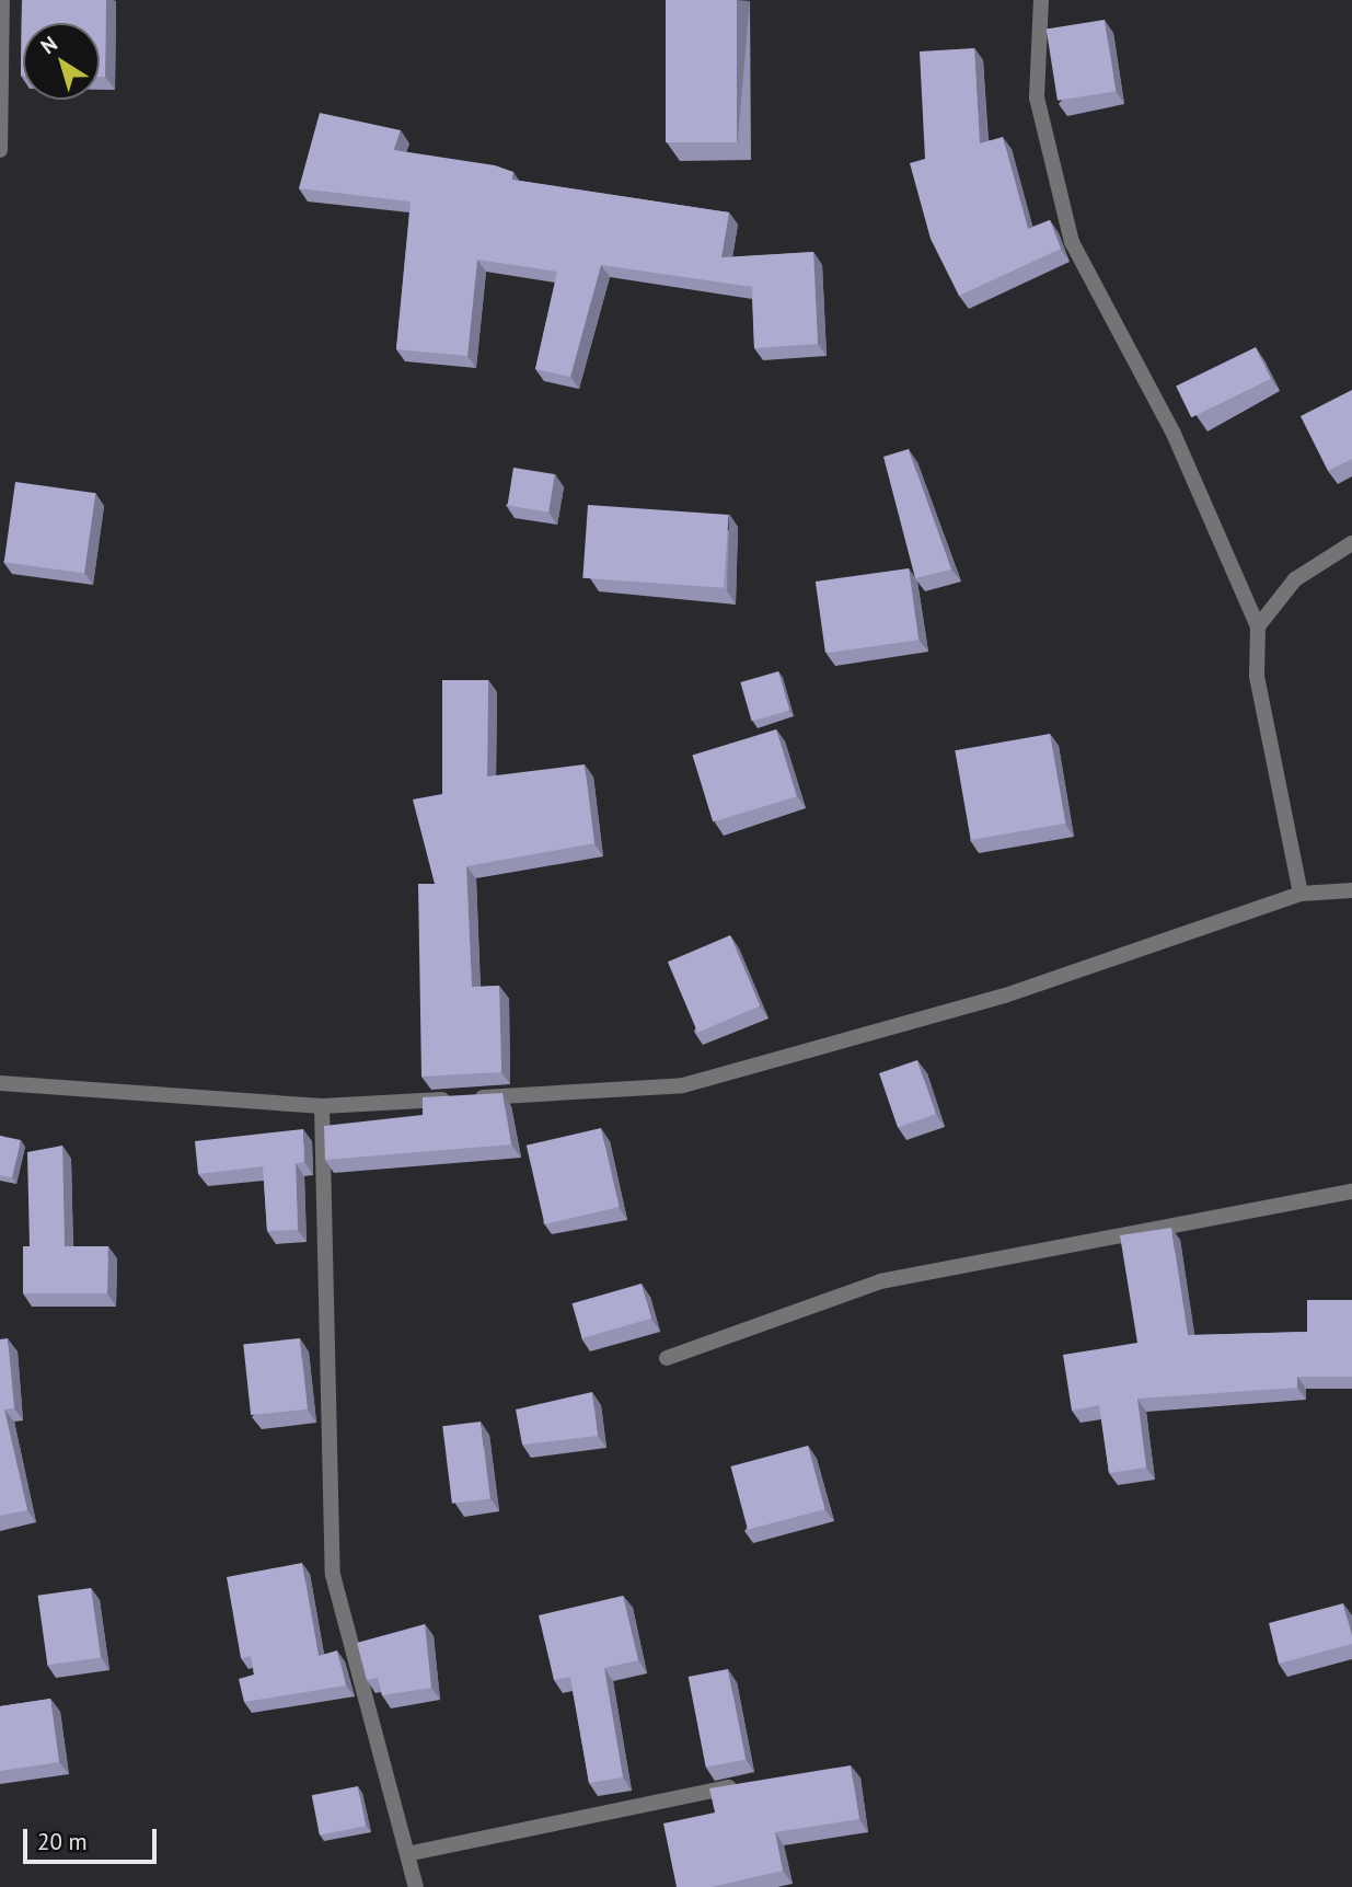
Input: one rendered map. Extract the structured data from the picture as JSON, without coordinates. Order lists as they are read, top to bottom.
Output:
{
  "scale_bar": "20 m",
  "north": "top left"
}
